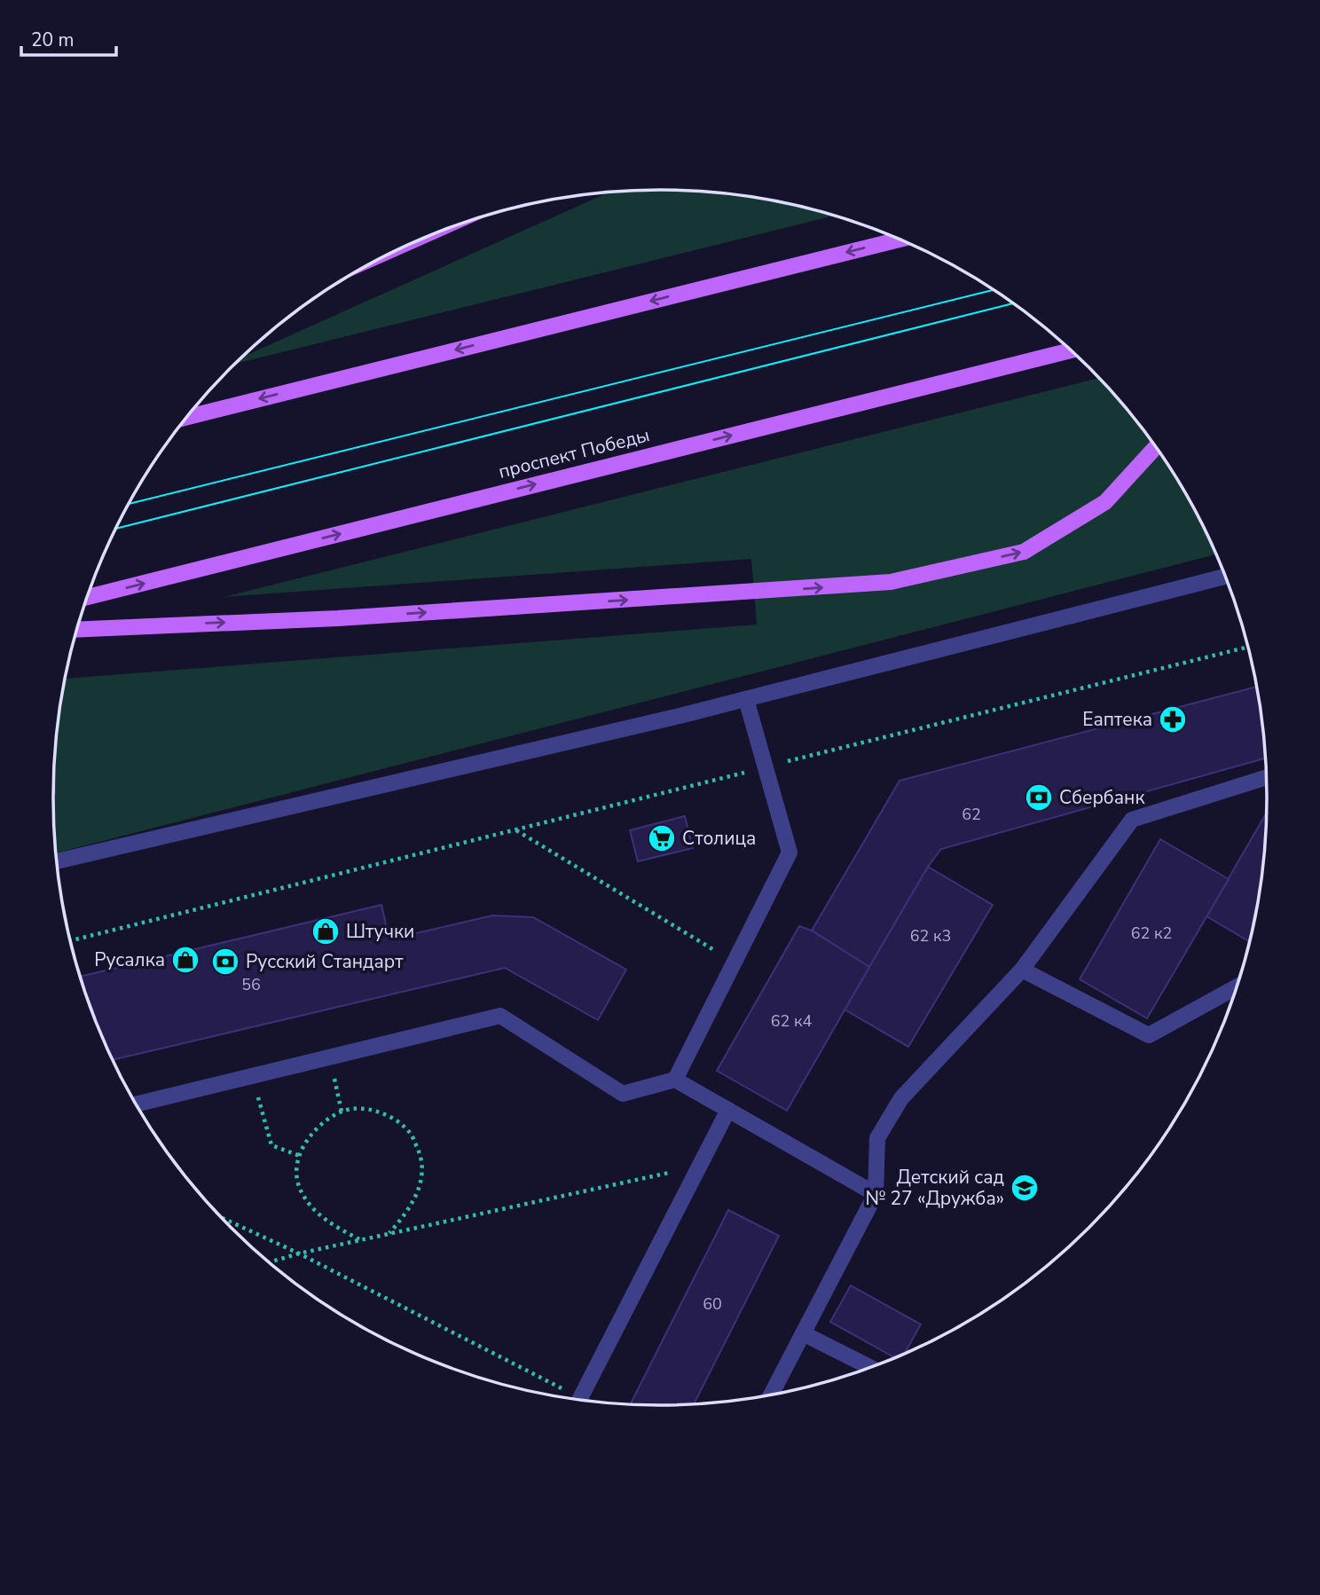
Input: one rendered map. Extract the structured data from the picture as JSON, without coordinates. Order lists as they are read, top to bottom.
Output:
{
  "streets": {
    "main road": ["проспект Победы"]
  },
  "places": {
    "pharmacy": ["Еаптека"],
    "bank": ["Сбербанк", "Русский Стандарт"],
    "supermarket": ["Столица"],
    "shop": ["Штучки", "Русалка"],
    "school or university": ["Детский сад № 27 «Дружба»"]
  },
  "house_numbers": [
    "62",
    "62 к2",
    "62 к3",
    "56",
    "62 к4",
    "60"
  ],
  "scale_bar": "20 m"
}
